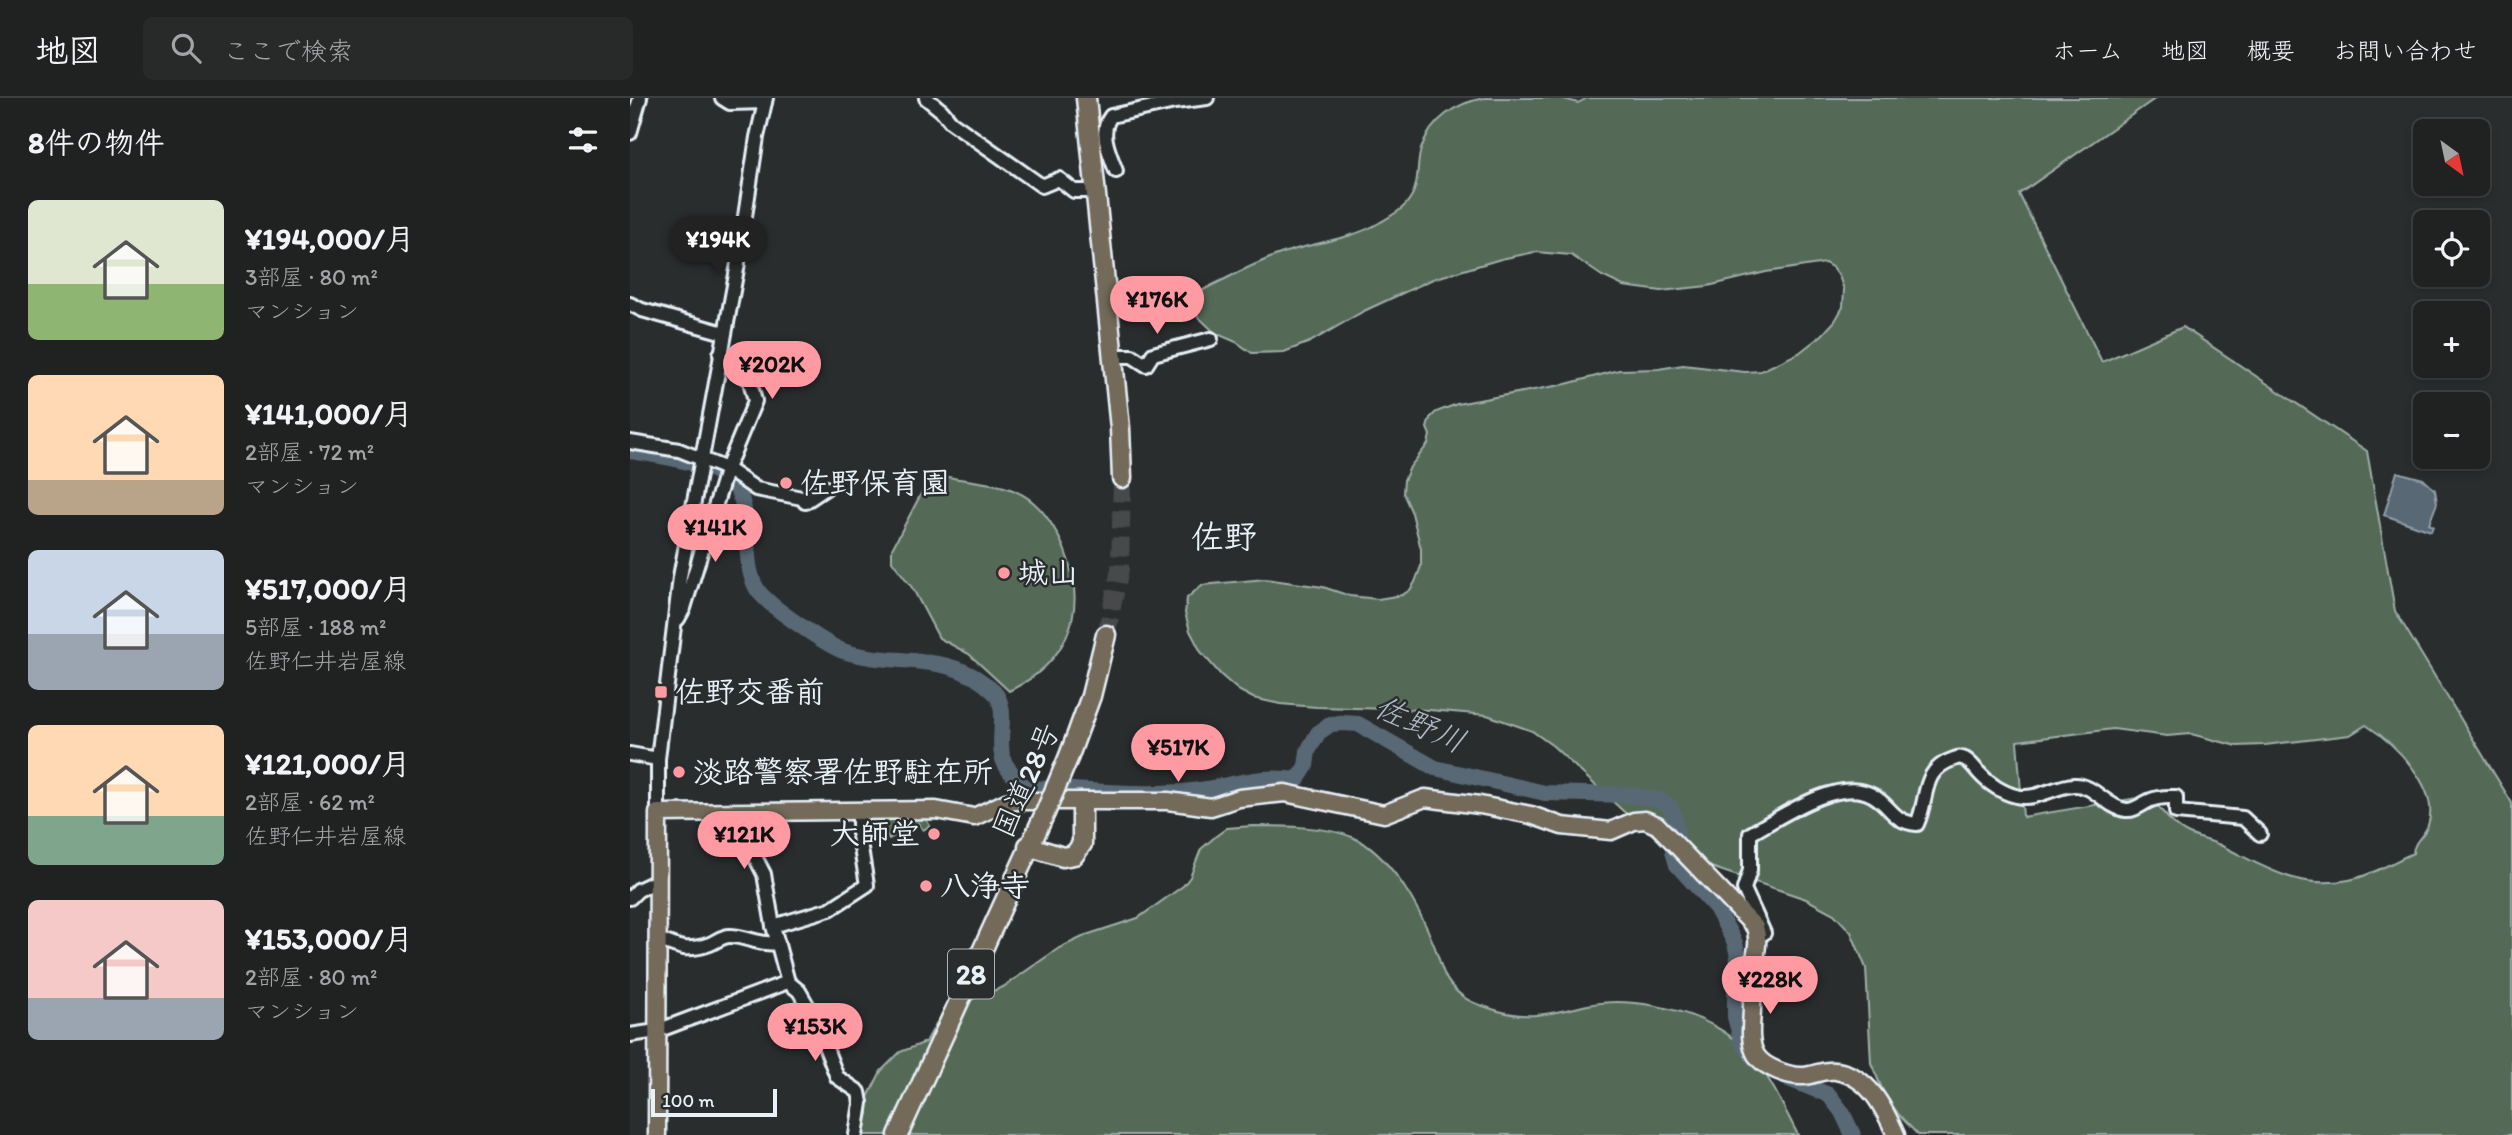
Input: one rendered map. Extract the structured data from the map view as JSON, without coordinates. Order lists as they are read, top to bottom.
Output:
{
  "streets": {
    "highway": ["国道28号", "28"]
  },
  "districts": ["佐野"],
  "water": ["佐野川"],
  "places": {
    "other": [
      "佐野保育園",
      "城山",
      "淡路警察署佐野駐在所",
      "大師堂",
      "八浄寺"
    ],
    "transit": ["佐野交番前"]
  },
  "scale_bar": "100 m",
  "north": "bottom right",
  "page": {
    "header": "地図",
    "search": "ここで検索",
    "nav": [
      "ホーム",
      "地図",
      "概要",
      "お問い合わせ"
    ],
    "heading": "8件の物件",
    "map_buttons": ["+", "−"],
    "list": [
      {
        "name": "¥194,000/月",
        "note": "3部屋 · 80 m² · マンション"
      },
      {
        "name": "¥141,000/月",
        "note": "2部屋 · 72 m² · マンション"
      },
      {
        "name": "¥517,000/月",
        "note": "5部屋 · 188 m² · 佐野仁井岩屋線"
      },
      {
        "name": "¥121,000/月",
        "note": "2部屋 · 62 m² · 佐野仁井岩屋線"
      },
      {
        "name": "¥153,000/月",
        "note": "2部屋 · 80 m² · マンション"
      }
    ],
    "price": [
      "¥194K",
      "¥176K",
      "¥202K",
      "¥141K",
      "¥517K",
      "¥121K",
      "¥228K",
      "¥153K"
    ],
    "scale": "100 m"
  }
}
